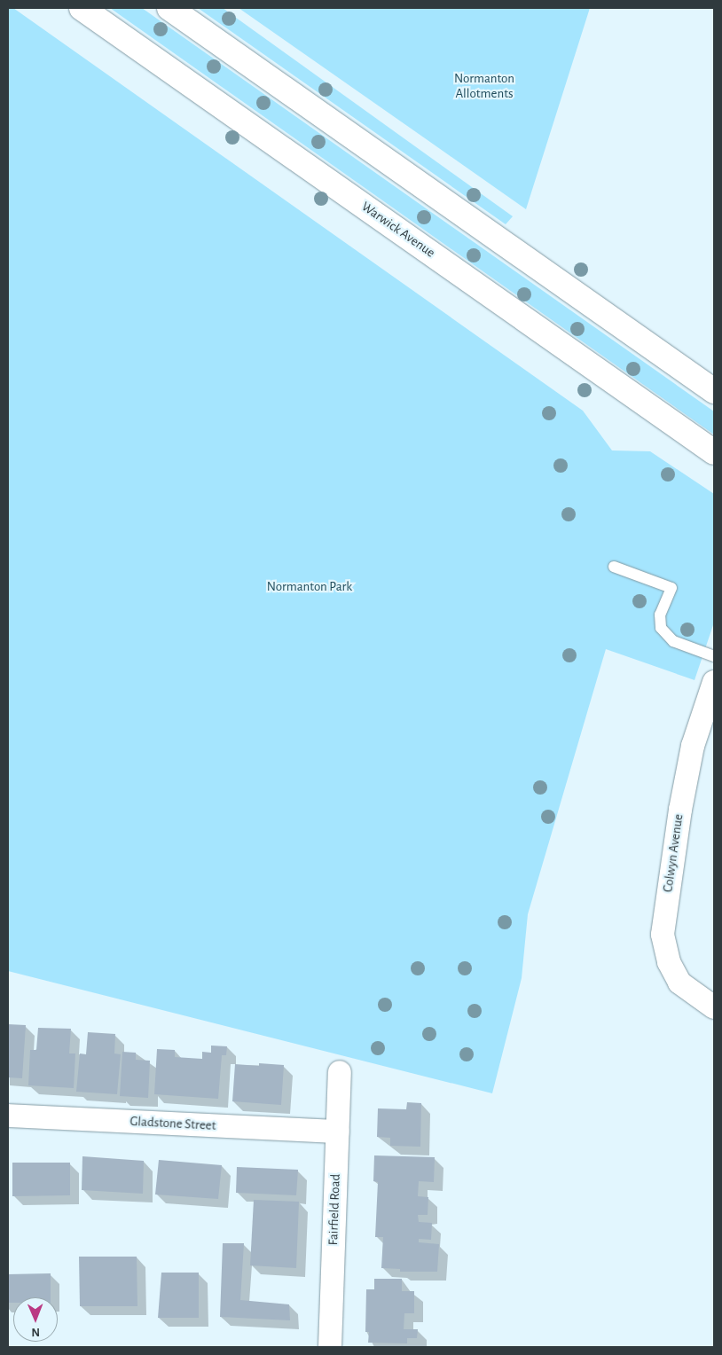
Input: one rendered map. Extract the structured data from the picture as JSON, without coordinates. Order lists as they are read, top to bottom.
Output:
{
  "streets": {
    "highway": ["Warwick Avenue"],
    "street": ["Colwyn Avenue", "Gladstone Street", "Fairfield Road"]
  },
  "crossings": [
    ["Gladstone Street", "Fairfield Road"]
  ],
  "parks": ["Normanton Allotments", "Normanton Park"],
  "north": "bottom"
}
